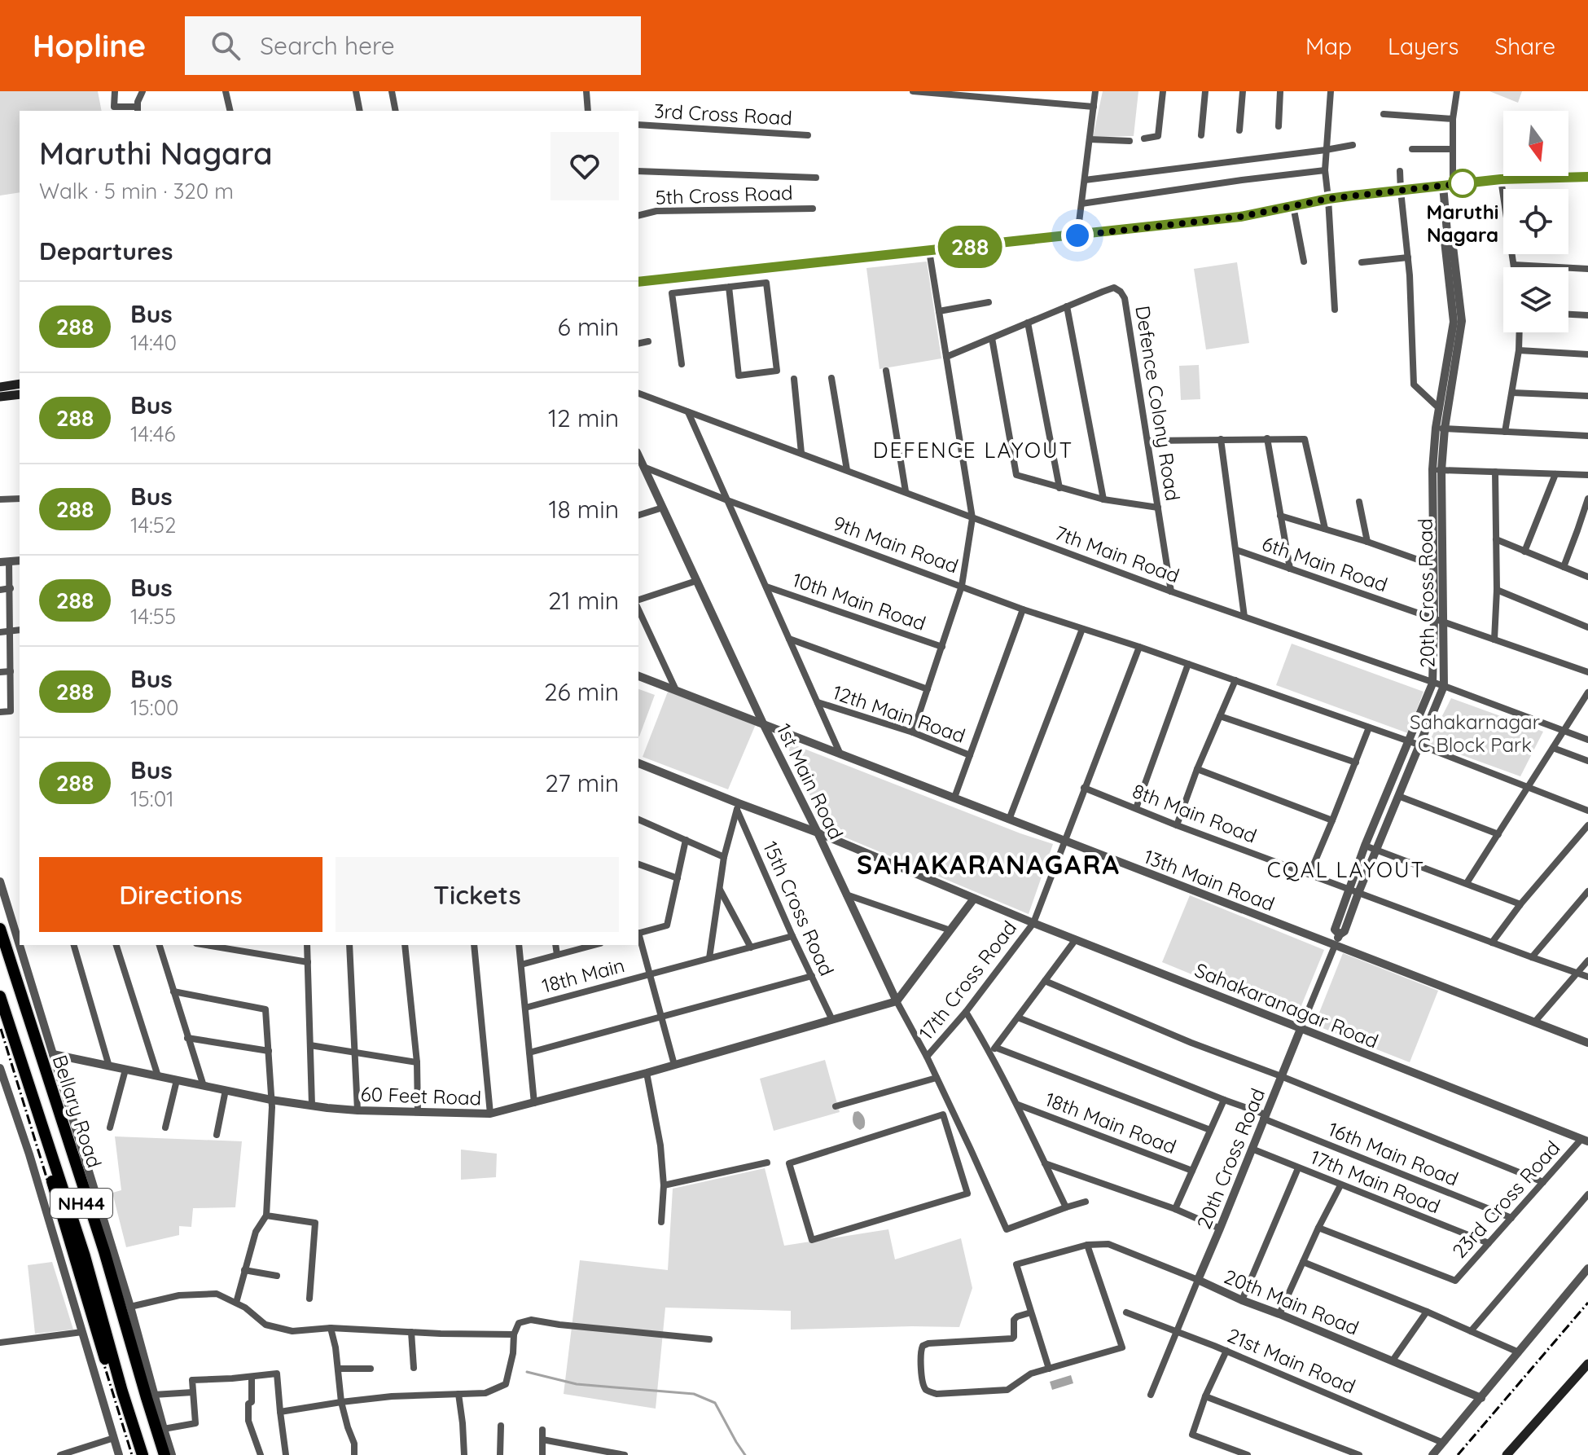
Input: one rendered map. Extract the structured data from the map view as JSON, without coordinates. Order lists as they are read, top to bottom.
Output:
{
  "streets": {
    "highway": ["Bellary Road", "NH44"],
    "street": [
      "3rd Cross Road",
      "5th Cross Road",
      "Defence Colony Road",
      "9th Main Road",
      "7th Main Road",
      "6th Main Road",
      "20th Cross Road",
      "10th Main Road",
      "12th Main Road",
      "1st Main Road",
      "8th Main Road",
      "13th Main Road",
      "15th Cross Road",
      "18th Main",
      "17th Cross Road",
      "Sahakaranagar Road",
      "60 Feet Road",
      "18th Main Road",
      "16th Main Road",
      "17th Main Road",
      "23rd Cross Road",
      "20th Main Road",
      "21st Main Road"
    ]
  },
  "crossings": [
    ["Defence Colony Road", "7th Main Road"],
    ["9th Main Road", "20th Cross Road"],
    ["9th Main Road", "1st Main Road"],
    ["7th Main Road", "20th Cross Road"],
    ["6th Main Road", "20th Cross Road"],
    ["20th Cross Road", "8th Main Road"],
    ["20th Cross Road", "13th Main Road"],
    ["20th Cross Road", "Sahakaranagar Road"],
    ["20th Cross Road", "16th Main Road"],
    ["20th Cross Road", "17th Main Road"],
    ["20th Cross Road", "20th Main Road"],
    ["20th Cross Road", "21st Main Road"],
    ["1st Main Road", "13th Main Road"],
    ["1st Main Road", "17th Cross Road"],
    ["1st Main Road", "Sahakaranagar Road"],
    ["1st Main Road", "60 Feet Road"],
    ["13th Main Road", "17th Cross Road"],
    ["15th Cross Road", "18th Main"],
    ["15th Cross Road", "Sahakaranagar Road"],
    ["15th Cross Road", "60 Feet Road"],
    ["17th Cross Road", "Sahakaranagar Road"],
    ["Sahakaranagar Road", "23rd Cross Road"],
    ["16th Main Road", "23rd Cross Road"],
    ["17th Main Road", "23rd Cross Road"]
  ],
  "districts": ["DEFENCE LAYOUT", "SAHAKARANAGARA", "CQAL LAYOUT"],
  "parks": ["Sahakarnagar C Block Park"],
  "places": ["Maruthi Nagara"],
  "lines": ["bus line 288"],
  "north": "bottom",
  "page": {
    "header": "Hopline",
    "search": "Search here",
    "nav": ["Map", "Layers", "Share"],
    "on_map": "288",
    "heading": [
      ["Maruthi Nagara", "Walk · 5 min · 320 m"],
      "Departures"
    ],
    "list": [
      {
        "mark": "288",
        "name": "Bus",
        "note": "14:40",
        "value": "6 min"
      },
      {
        "mark": "288",
        "name": "Bus",
        "note": "14:46",
        "value": "12 min"
      },
      {
        "mark": "288",
        "name": "Bus",
        "note": "14:52",
        "value": "18 min"
      },
      {
        "mark": "288",
        "name": "Bus",
        "note": "14:55",
        "value": "21 min"
      },
      {
        "mark": "288",
        "name": "Bus",
        "note": "15:00",
        "value": "26 min"
      },
      {
        "mark": "288",
        "name": "Bus",
        "note": "15:01",
        "value": "27 min"
      }
    ],
    "buttons": ["Directions", "Tickets"]
  }
}
